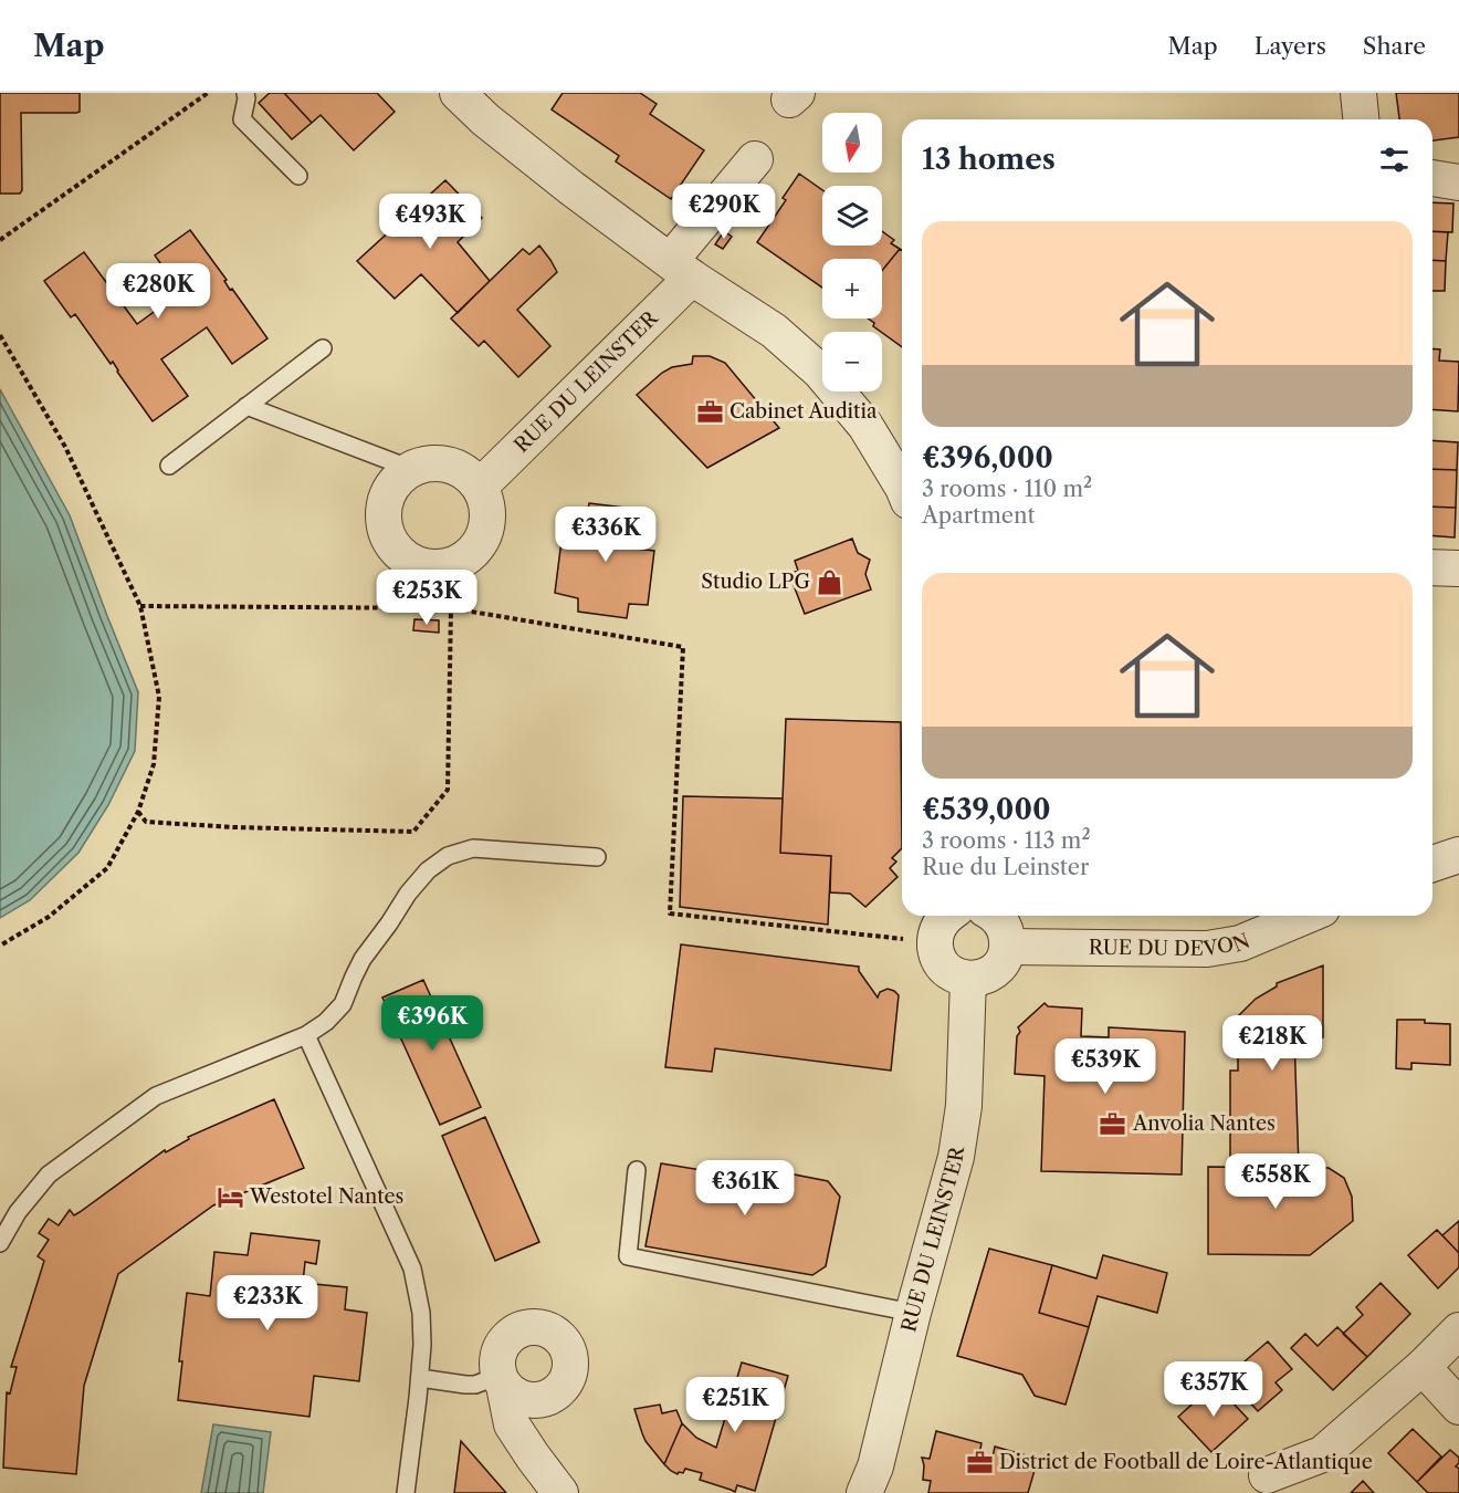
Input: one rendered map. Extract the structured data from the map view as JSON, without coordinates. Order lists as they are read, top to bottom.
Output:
{
  "streets": {
    "street": ["RUE DU LEINSTER", "RUE DU DEVON"]
  },
  "places": {
    "office": ["Cabinet Auditia", "Anvolia Nantes", "District de Football de Loire-Atlantique"],
    "shop": ["Studio LPG"],
    "hotel": ["Westotel Nantes"]
  },
  "north": "bottom",
  "page": {
    "header": "Map",
    "nav": ["Map", "Layers", "Share"],
    "map_buttons": ["+", "−"],
    "heading": "13 homes",
    "price": [
      "€290K",
      "€493K",
      "€280K",
      "€336K",
      "€253K",
      "€396K",
      "€218K",
      "€539K",
      "€558K",
      "€361K",
      "€233K",
      "€357K",
      "€251K"
    ],
    "list": [
      {
        "name": "€396,000",
        "note": "3 rooms · 110 m² · Apartment"
      },
      {
        "name": "€539,000",
        "note": "3 rooms · 113 m² · Rue du Leinster"
      }
    ]
  }
}
